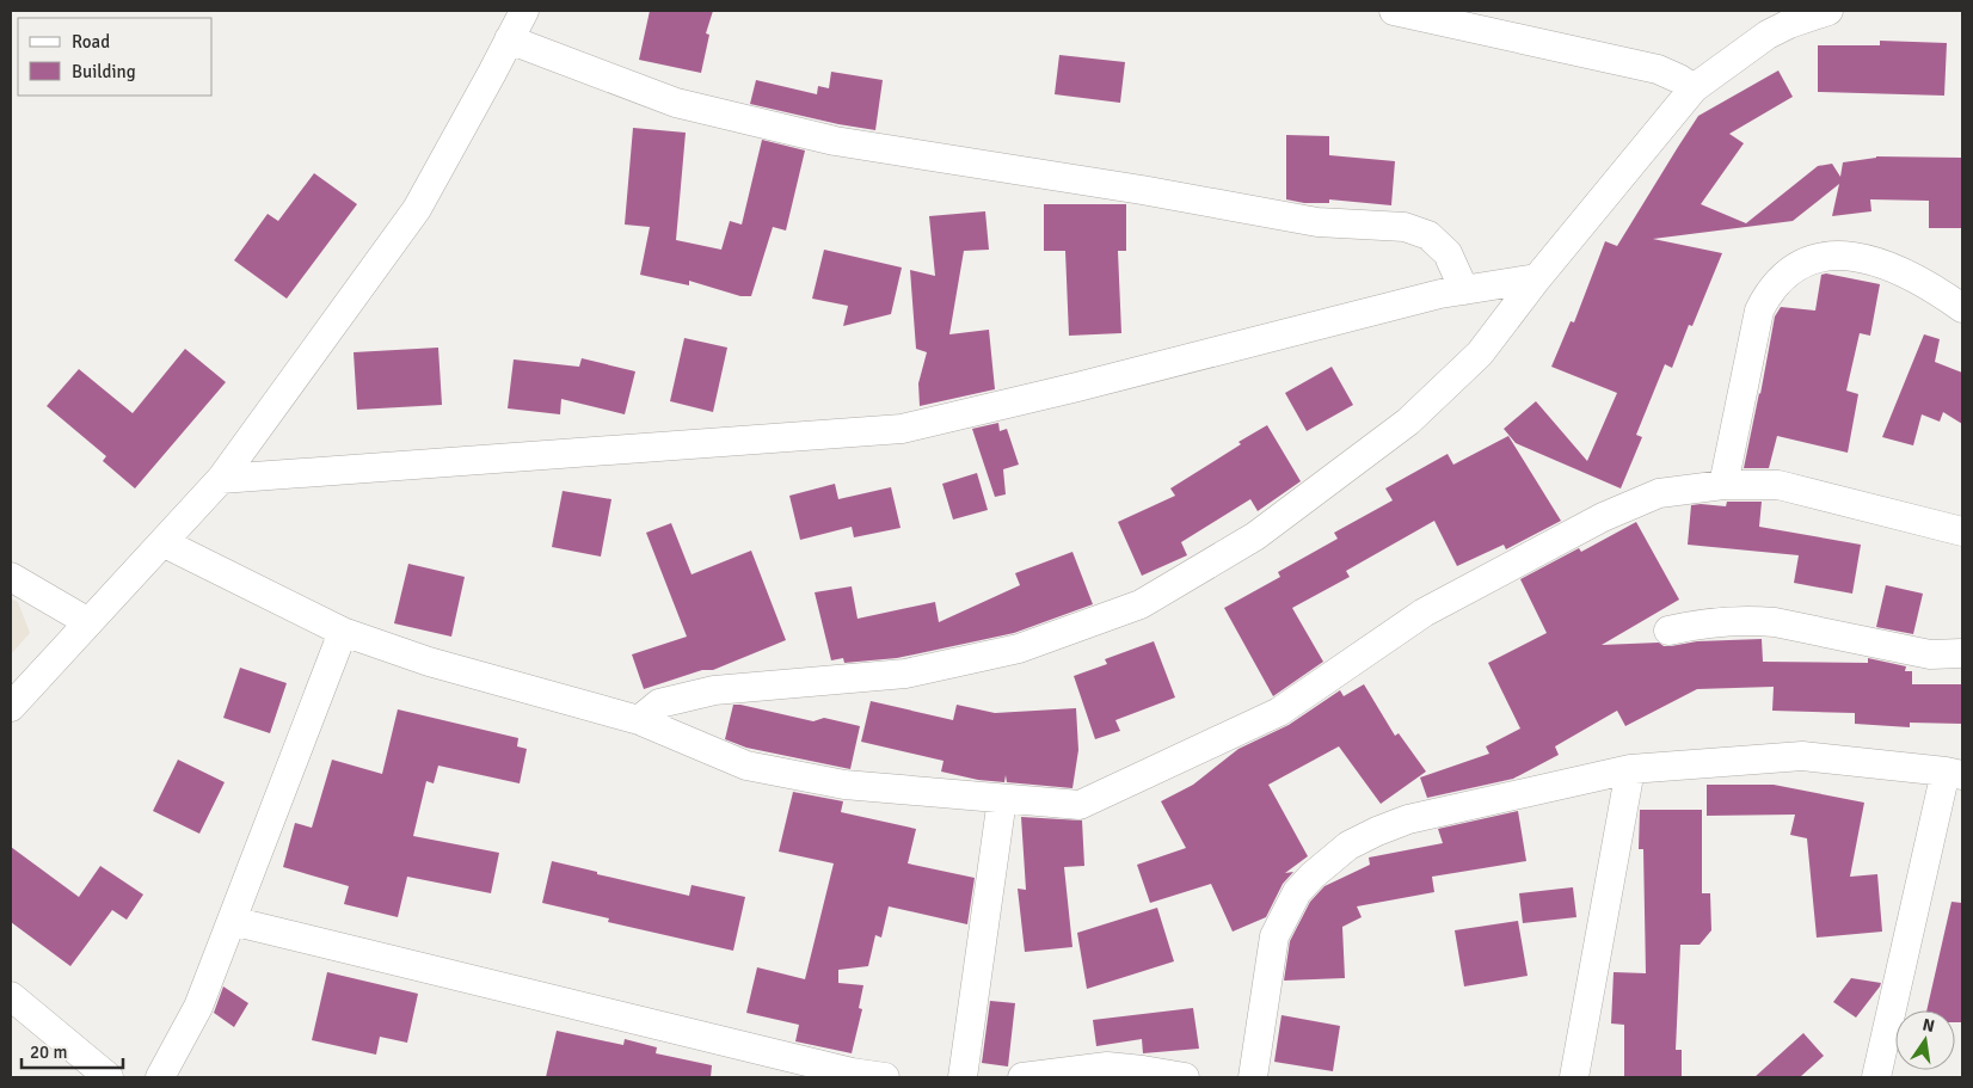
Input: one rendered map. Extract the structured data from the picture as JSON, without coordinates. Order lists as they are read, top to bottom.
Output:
{
  "legend": ["Road", "Building"],
  "scale_bar": "20 m",
  "north": "top"
}
